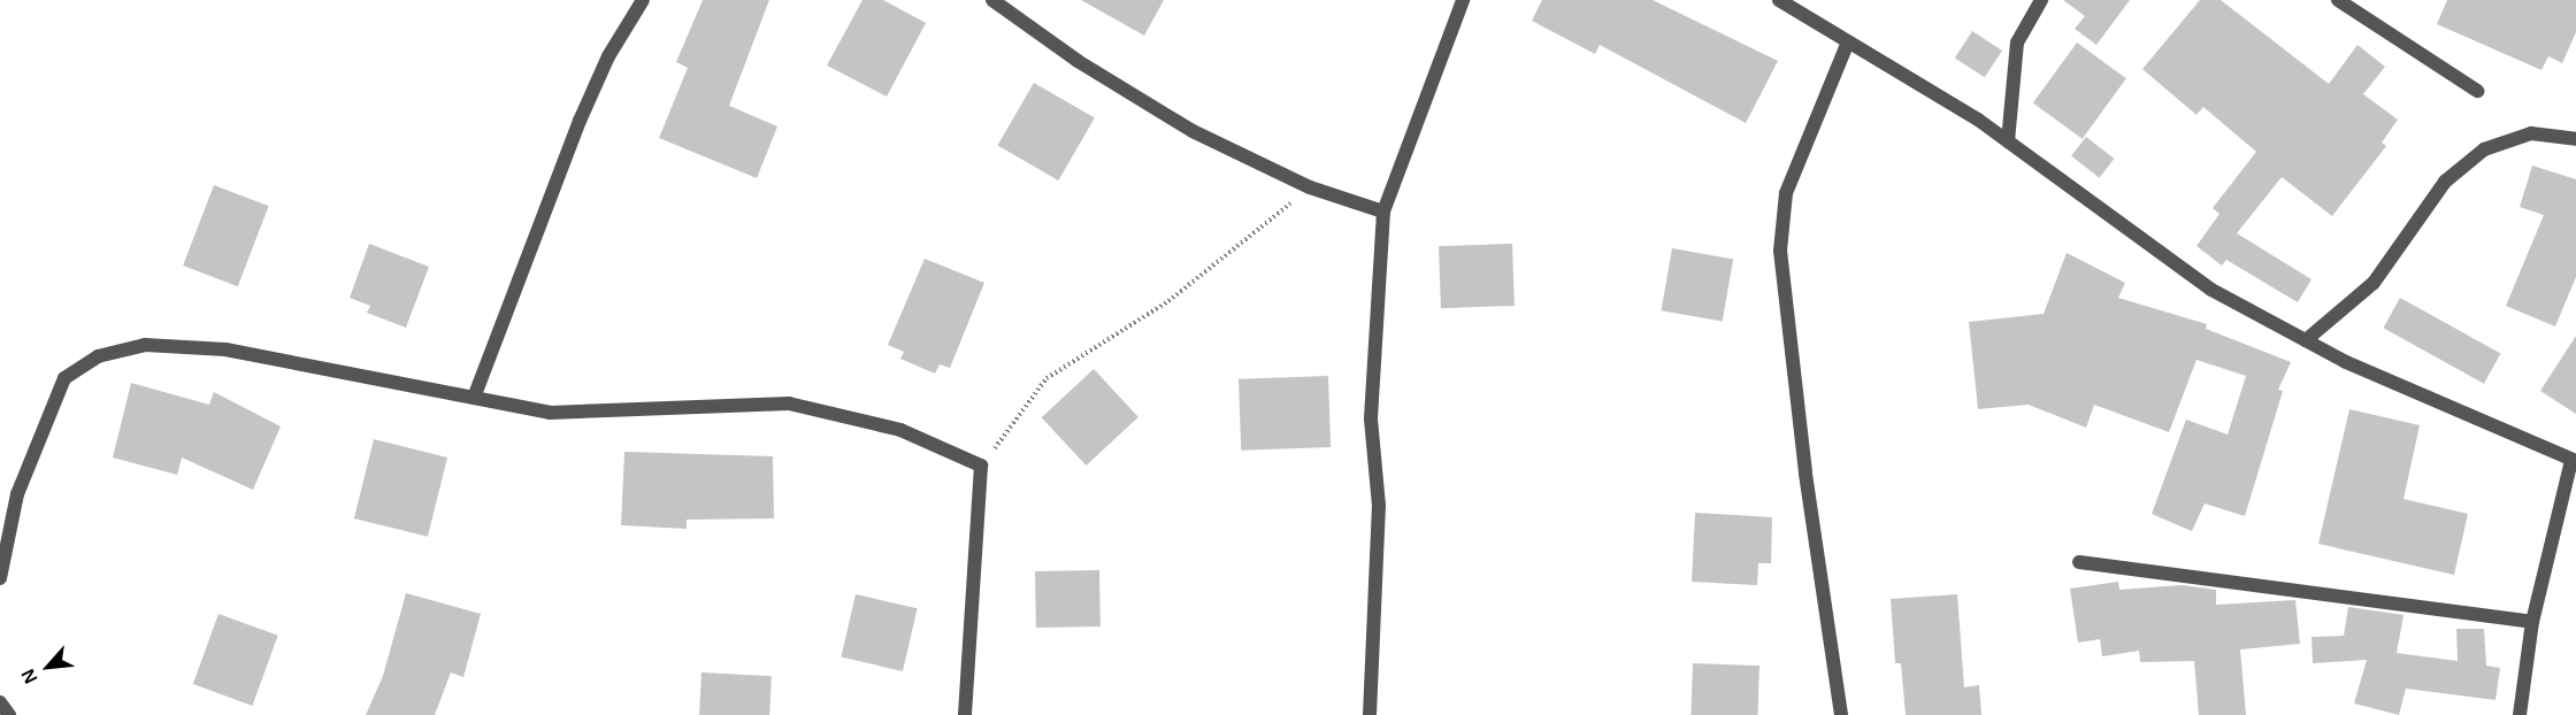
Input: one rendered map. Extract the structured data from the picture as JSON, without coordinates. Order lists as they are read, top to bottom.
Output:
{
  "north": "bottom left"
}
